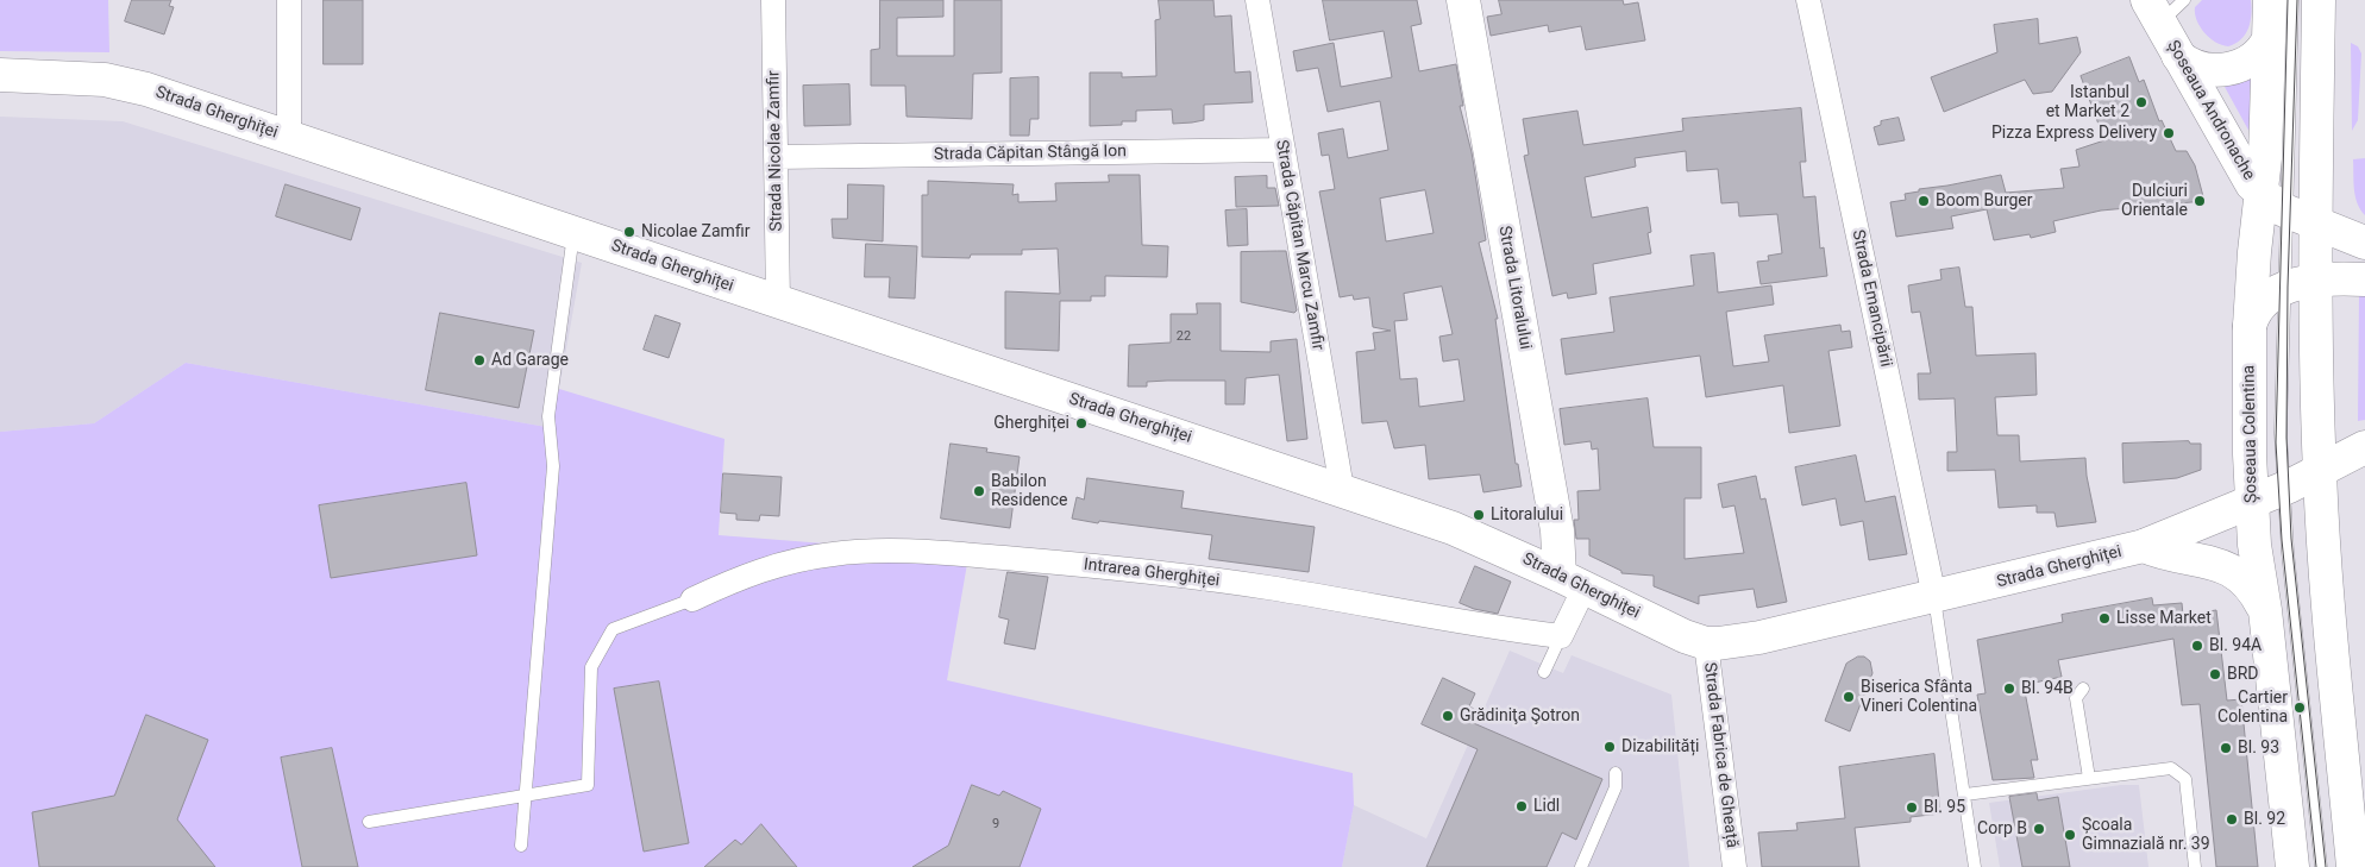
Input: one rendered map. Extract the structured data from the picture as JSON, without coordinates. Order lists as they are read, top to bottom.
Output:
{
  "streets": {
    "main road": [
      "Șoseaua Andronache",
      "Strada Gherghiței",
      "Strada Litoralului",
      "Șoseaua Colentina"
    ],
    "street": [
      "Strada Nicolae Zamfir",
      "Strada Căpitan Stângă Ion",
      "Strada Căpitan Marcu Zamfir",
      "Strada Emancipării",
      "Intrarea Gherghiței",
      "Strada Fabrica de Gheață"
    ]
  },
  "crossings": [
    ["Șoseaua Andronache", "Șoseaua Colentina"],
    ["Strada Gherghiței", "Strada Nicolae Zamfir"],
    ["Strada Gherghiței", "Strada Căpitan Marcu Zamfir"],
    ["Strada Gherghiței", "Strada Litoralului"],
    ["Strada Gherghiței", "Strada Emancipării"],
    ["Strada Gherghiței", "Șoseaua Colentina"],
    ["Strada Gherghiței", "Strada Fabrica de Gheață"],
    ["Strada Nicolae Zamfir", "Strada Căpitan Stângă Ion"],
    ["Strada Căpitan Stângă Ion", "Strada Căpitan Marcu Zamfir"]
  ],
  "places": [
    "Istanbul et Market 2",
    "Pizza Express Delivery",
    "Boom Burger",
    "Dulciuri Orientale",
    "Nicolae Zamfir",
    "Ad Garage",
    "Gherghiței",
    "Babilon Residence",
    "Litoralului",
    "Lisse Market",
    "Bl. 94A",
    "BRD",
    "Bl. 94B",
    "Biserica Sfânta Vineri Colentina",
    "Cartier Colentina",
    "Grădiniţa Şotron",
    "Dizabilități",
    "Bl. 93",
    "Lidl",
    "Bl. 95",
    "Bl. 92",
    "Corp B",
    "Școala Gimnazială nr. 39"
  ],
  "house_numbers": ["22", "9"]
}
